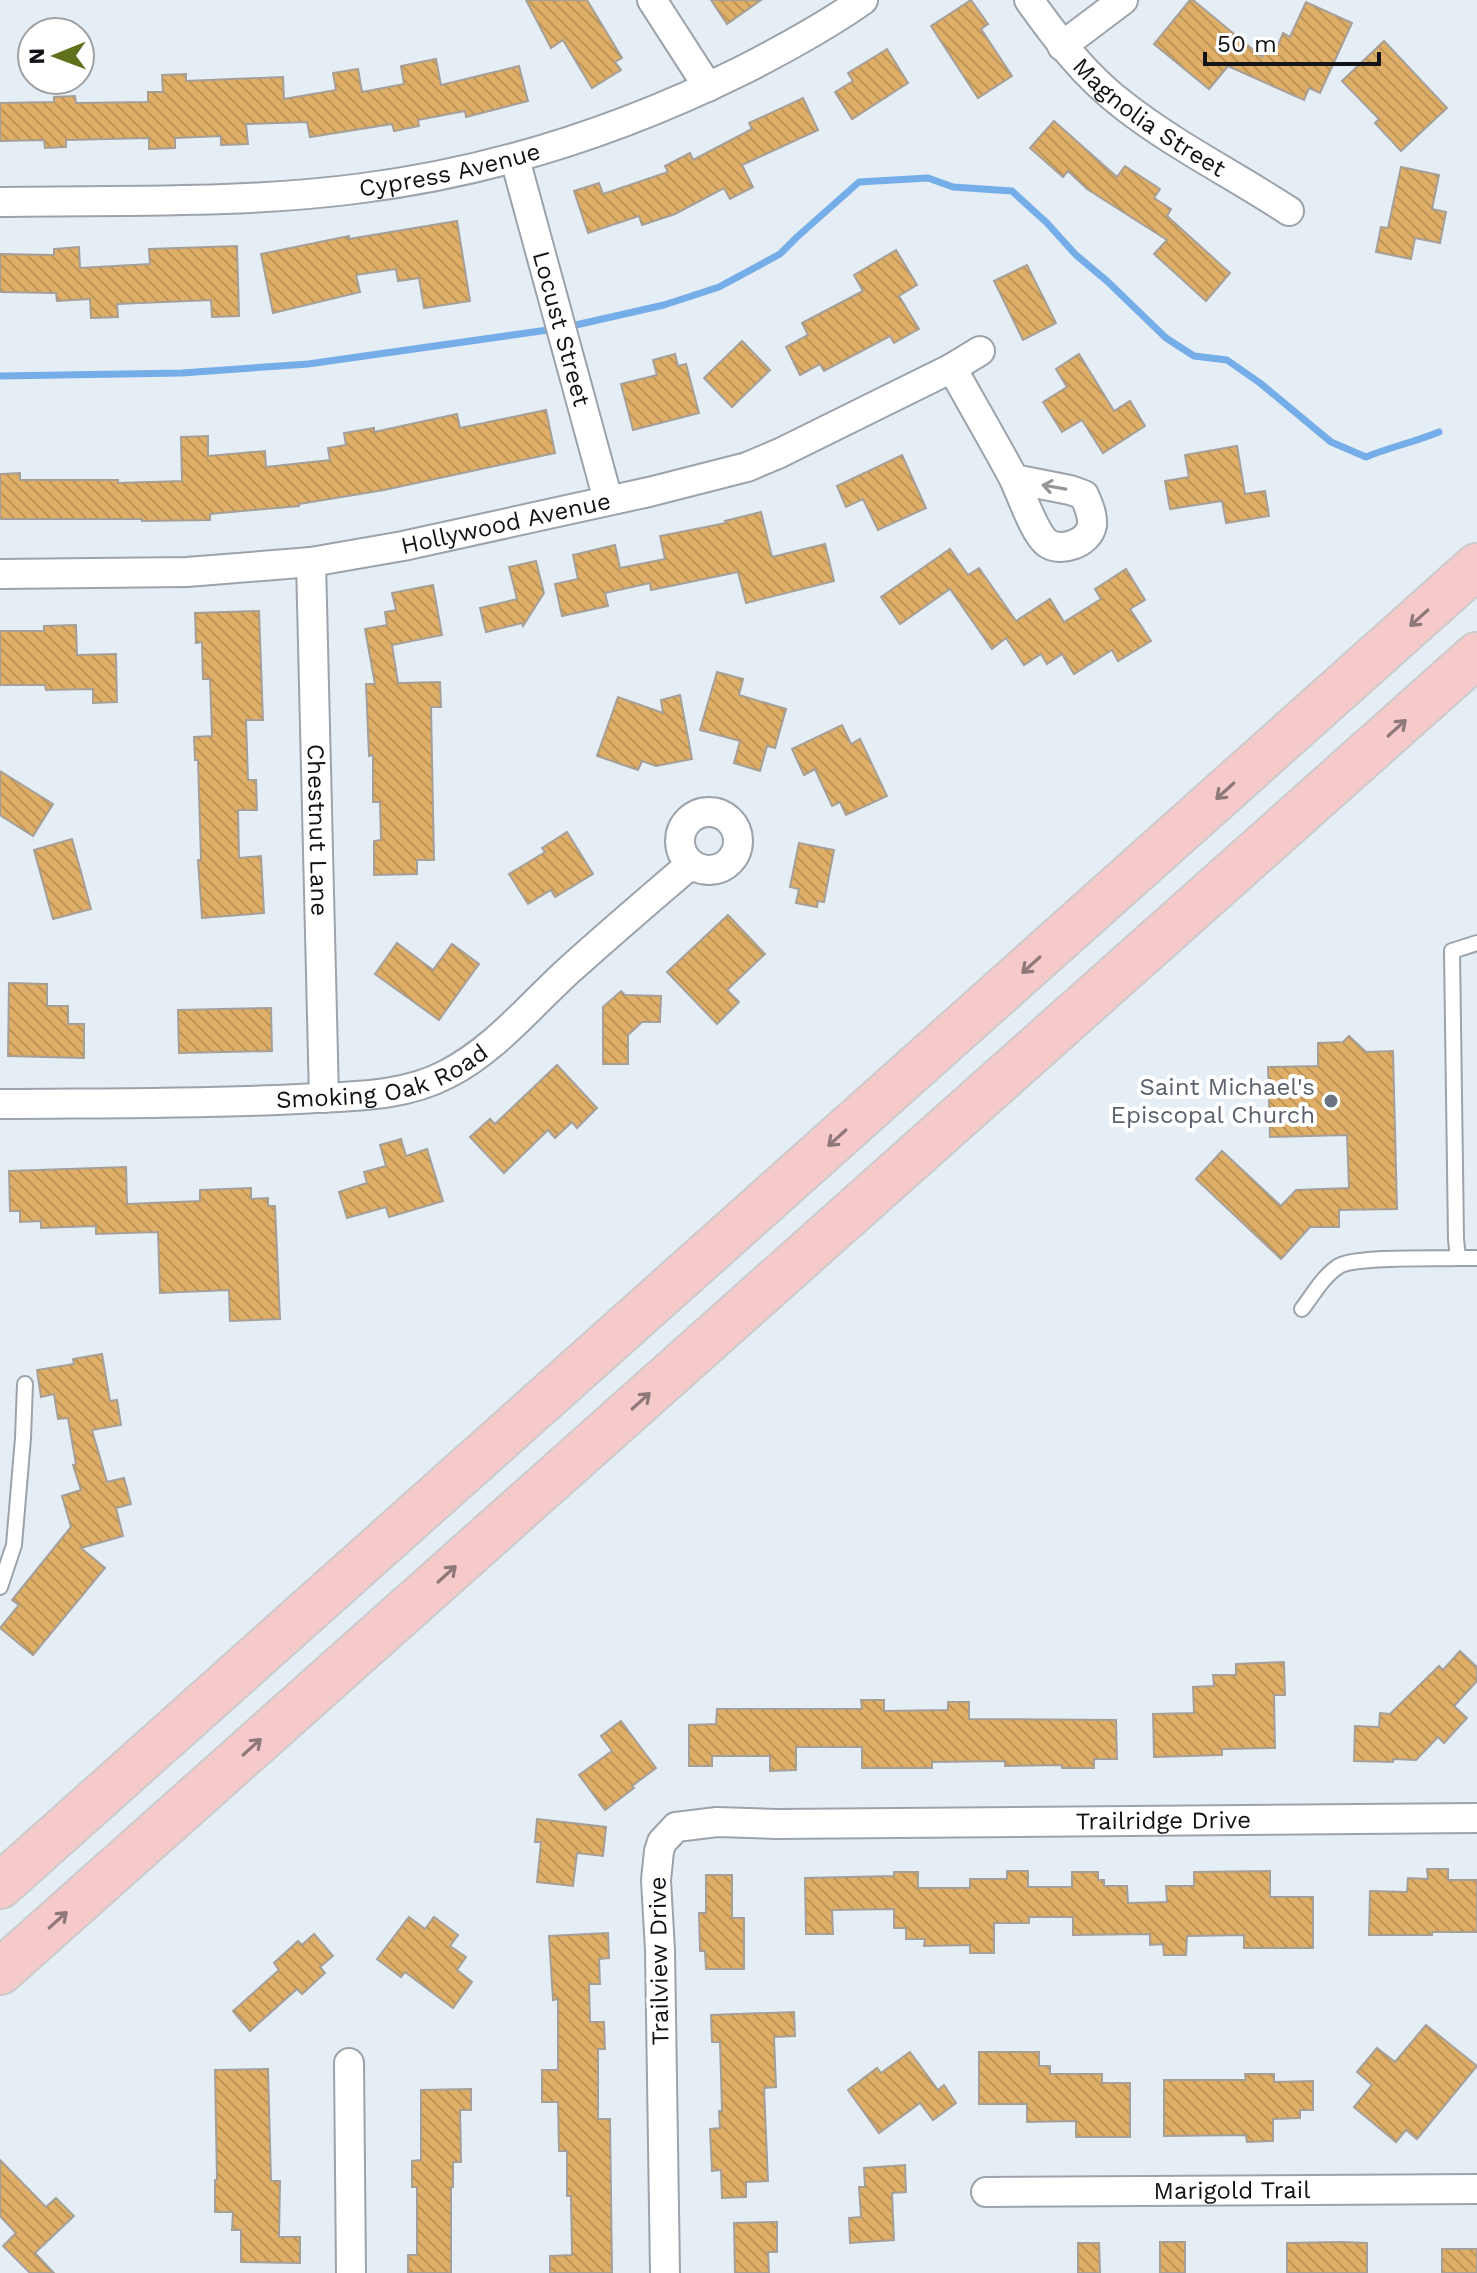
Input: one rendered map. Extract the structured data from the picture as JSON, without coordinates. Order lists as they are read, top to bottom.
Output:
{
  "streets": {
    "street": [
      "Magnolia Street",
      "Cypress Avenue",
      "Locust Street",
      "Hollywood Avenue",
      "Chestnut Lane",
      "Smoking Oak Road",
      "Trailridge Drive",
      "Trailview Drive",
      "Marigold Trail"
    ]
  },
  "crossings": [
    ["Cypress Avenue", "Locust Street"],
    ["Locust Street", "Hollywood Avenue"],
    ["Hollywood Avenue", "Chestnut Lane"],
    ["Chestnut Lane", "Smoking Oak Road"],
    ["Trailridge Drive", "Trailview Drive"]
  ],
  "places": ["Saint Michael's Episcopal Church"],
  "scale_bar": "50 m",
  "north": "left"
}
